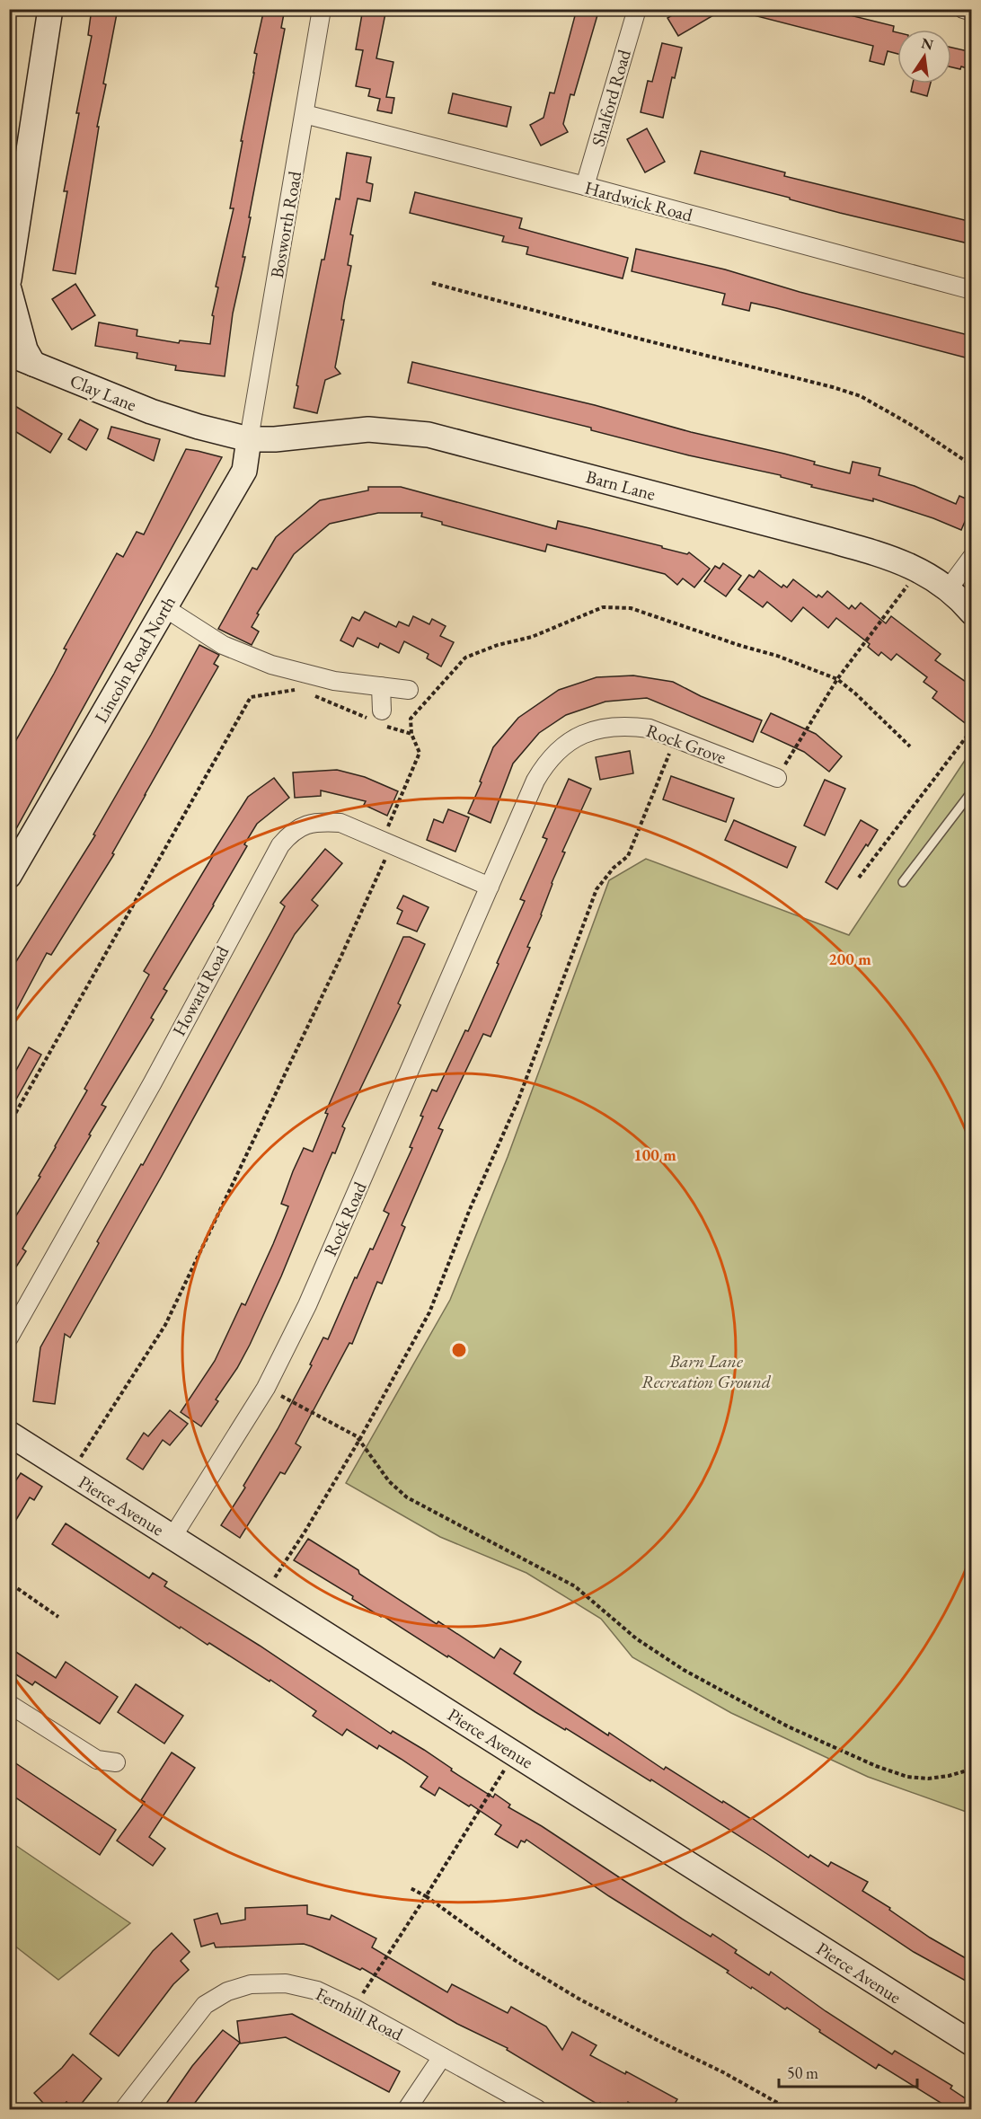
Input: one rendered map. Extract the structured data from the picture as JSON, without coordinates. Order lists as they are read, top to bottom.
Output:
{
  "streets": {
    "street": [
      "Shalford Road",
      "Hardwick Road",
      "Bosworth Road",
      "Clay Lane",
      "Barn Lane",
      "Lincoln Road North",
      "Rock Grove",
      "Howard Road",
      "Rock Road",
      "Pierce Avenue",
      "Fernhill Road"
    ]
  },
  "crossings": [
    ["Shalford Road", "Hardwick Road"],
    ["Hardwick Road", "Bosworth Road"],
    ["Bosworth Road", "Clay Lane"],
    ["Bosworth Road", "Barn Lane"],
    ["Bosworth Road", "Lincoln Road North"],
    ["Clay Lane", "Barn Lane"],
    ["Clay Lane", "Lincoln Road North"],
    ["Barn Lane", "Lincoln Road North"],
    ["Rock Grove", "Howard Road"],
    ["Rock Grove", "Rock Road"],
    ["Howard Road", "Rock Road"],
    ["Rock Road", "Pierce Avenue"]
  ],
  "parks": ["Barn Lane Recreation Ground"],
  "scale_bar": "50 m",
  "north": "top",
  "rings": ["200 m", "100 m"]
}
